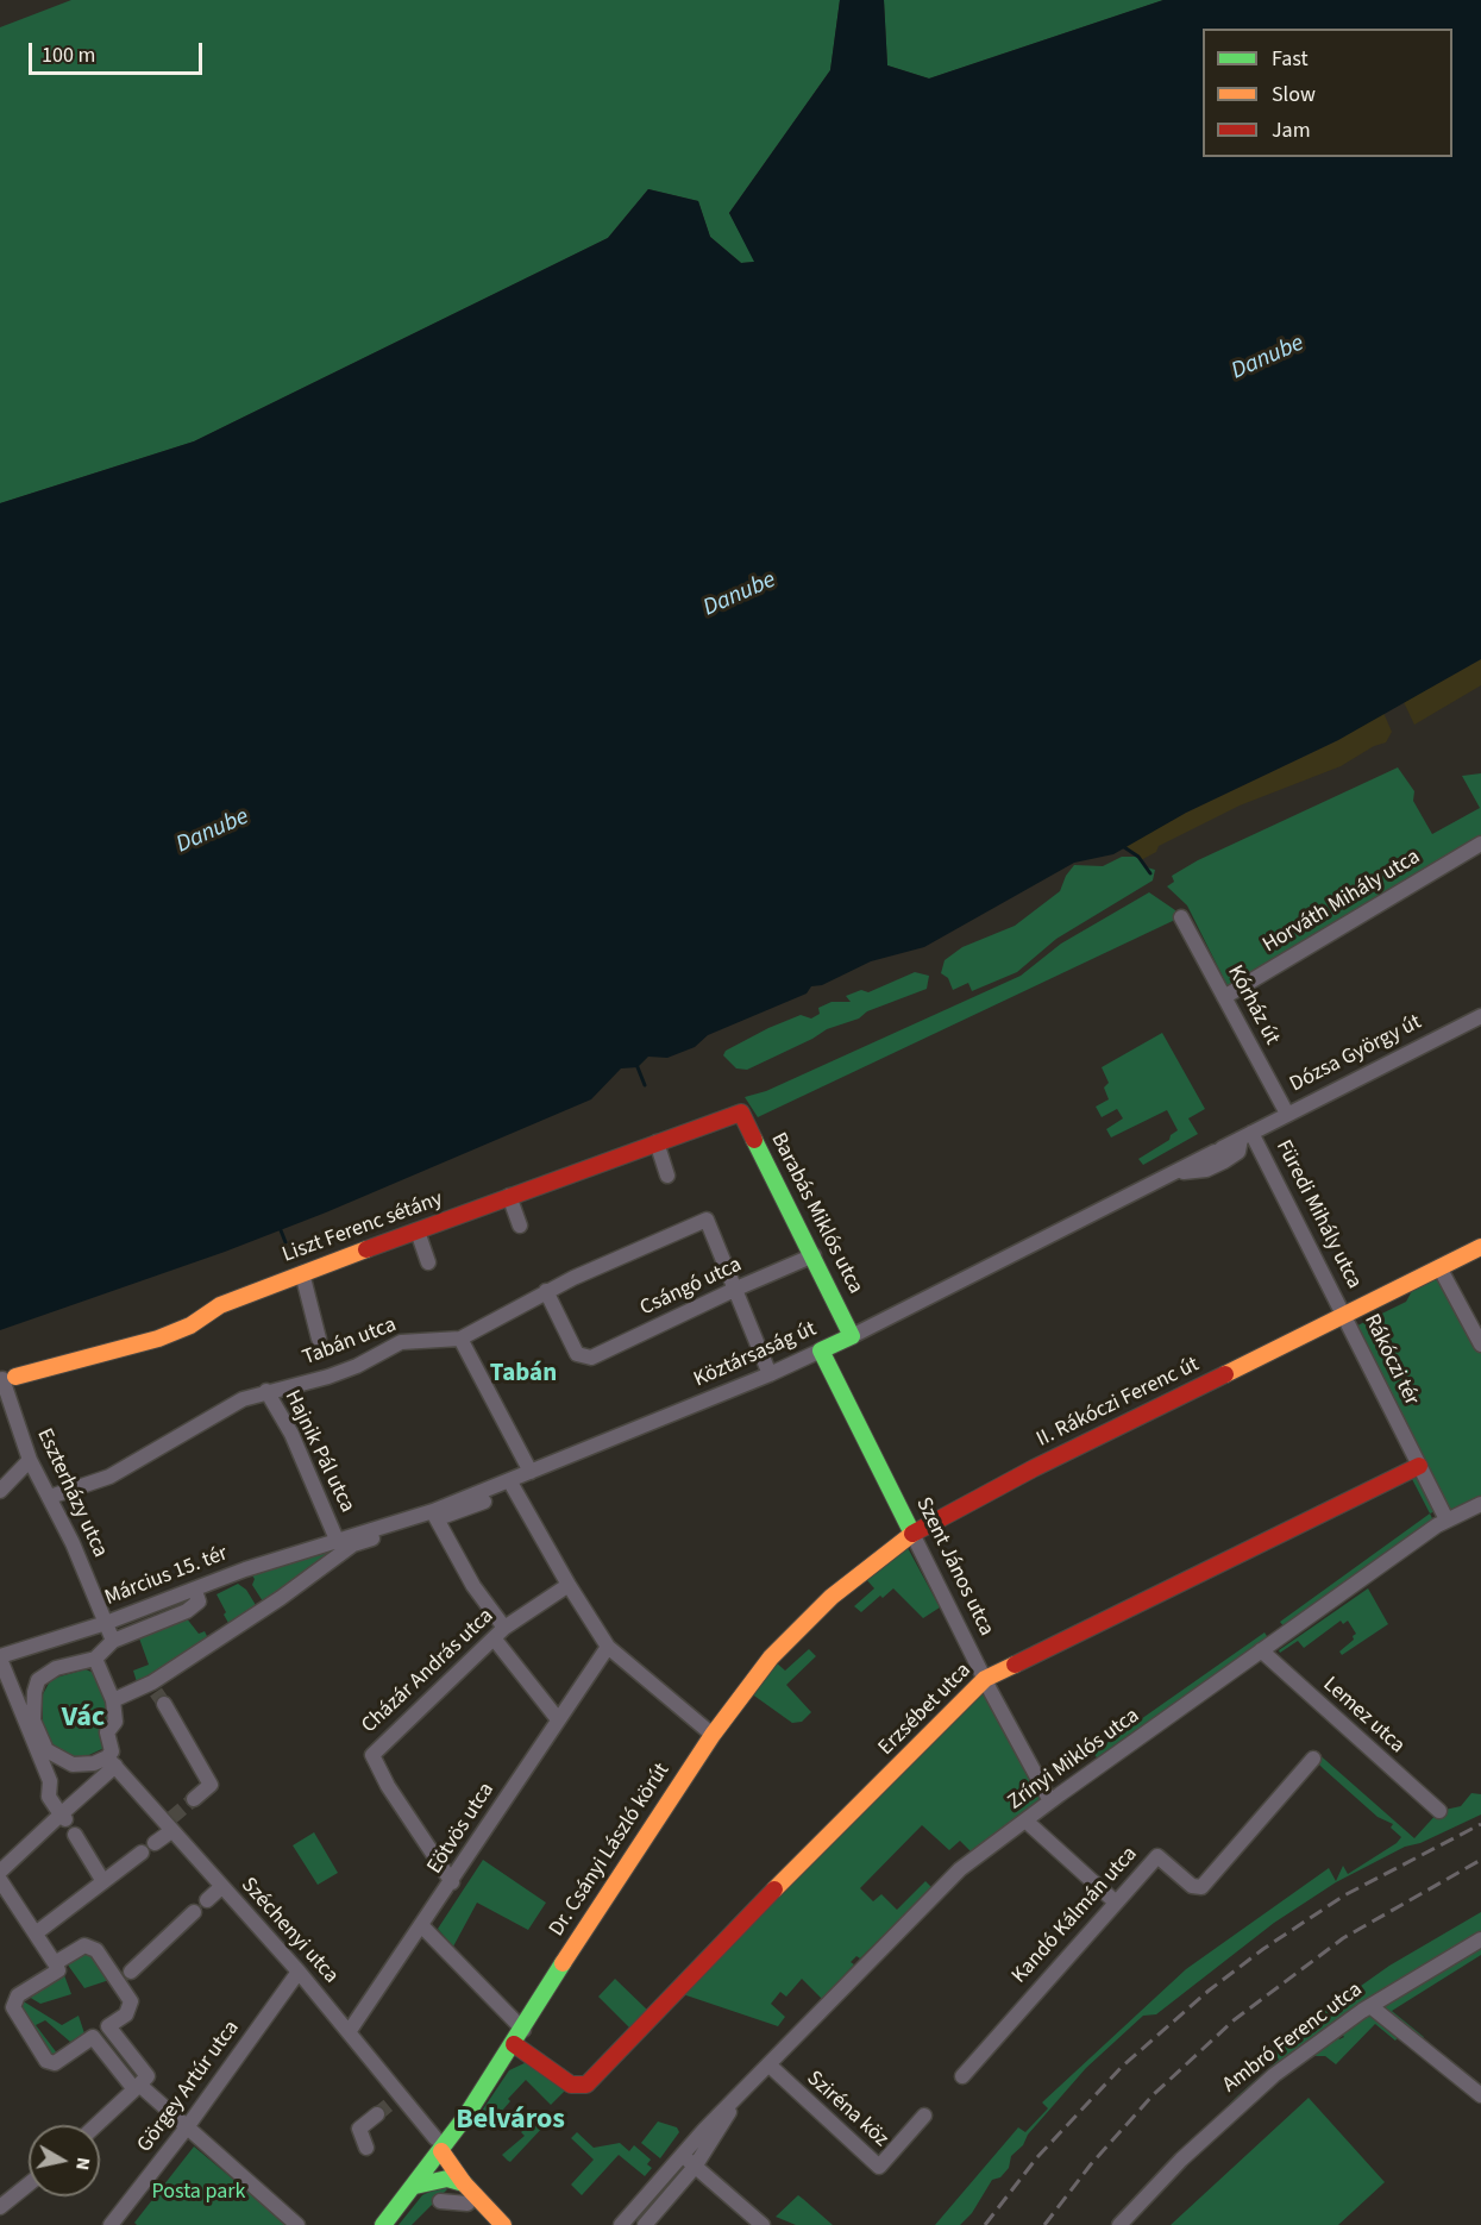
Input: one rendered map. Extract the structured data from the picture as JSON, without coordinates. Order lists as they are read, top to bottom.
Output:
{
  "streets": {
    "street": [
      "Horváth Mihály utca",
      "Kórház út",
      "Dózsa György út",
      "Barabás Miklós utca",
      "Füredi Mihály utca",
      "Liszt Ferenc sétány",
      "Csángó utca",
      "Tabán utca",
      "Köztársaság út",
      "Rákóczi tér",
      "II. Rákóczi Ferenc út",
      "Hajnik Pál utca",
      "Eszterházy utca",
      "Szent János utca",
      "Március 15. tér",
      "Cházár András utca",
      "Erzsébet utca",
      "Lemez utca",
      "Zrínyi Miklós utca",
      "Eötvös utca",
      "Dr. Csányi László körút",
      "Kandó Kálmán utca",
      "Széchenyi utca",
      "Ambró Ferenc utca",
      "Görgey Artúr utca",
      "Sziréna köz"
    ]
  },
  "crossings": [
    ["Horváth Mihály utca", "Kórház út"],
    ["Kórház út", "Dózsa György út"],
    ["Dózsa György út", "Füredi Mihály utca"],
    ["Dózsa György út", "Köztársaság út"],
    ["Barabás Miklós utca", "Liszt Ferenc sétány"],
    ["Barabás Miklós utca", "Csángó utca"],
    ["Barabás Miklós utca", "Köztársaság út"],
    ["Füredi Mihály utca", "Köztársaság út"],
    ["Füredi Mihály utca", "Rákóczi tér"],
    ["Füredi Mihály utca", "II. Rákóczi Ferenc út"],
    ["Liszt Ferenc sétány", "Eszterházy utca"],
    ["Csángó utca", "Tabán utca"],
    ["Tabán utca", "Hajnik Pál utca"],
    ["Tabán utca", "Eszterházy utca"],
    ["Köztársaság út", "Hajnik Pál utca"],
    ["Köztársaság út", "Szent János utca"],
    ["Köztársaság út", "Március 15. tér"],
    ["Rákóczi tér", "II. Rákóczi Ferenc út"],
    ["Rákóczi tér", "Erzsébet utca"],
    ["Rákóczi tér", "Zrínyi Miklós utca"],
    ["II. Rákóczi Ferenc út", "Szent János utca"],
    ["II. Rákóczi Ferenc út", "Dr. Csányi László körút"],
    ["Hajnik Pál utca", "Március 15. tér"],
    ["Eszterházy utca", "Március 15. tér"],
    ["Szent János utca", "Erzsébet utca"],
    ["Szent János utca", "Zrínyi Miklós utca"],
    ["Szent János utca", "Dr. Csányi László körút"],
    ["Cházár András utca", "Eötvös utca"],
    ["Erzsébet utca", "Dr. Csányi László körút"],
    ["Lemez utca", "Zrínyi Miklós utca"],
    ["Zrínyi Miklós utca", "Sziréna köz"],
    ["Eötvös utca", "Széchenyi utca"],
    ["Dr. Csányi László körút", "Széchenyi utca"],
    ["Széchenyi utca", "Görgey Artúr utca"]
  ],
  "districts": ["Tabán", "Vác", "Belváros"],
  "water": ["Danube"],
  "parks": ["Posta park"],
  "legend": ["Fast", "Slow", "Jam"],
  "scale_bar": "100 m",
  "north": "right"
}
